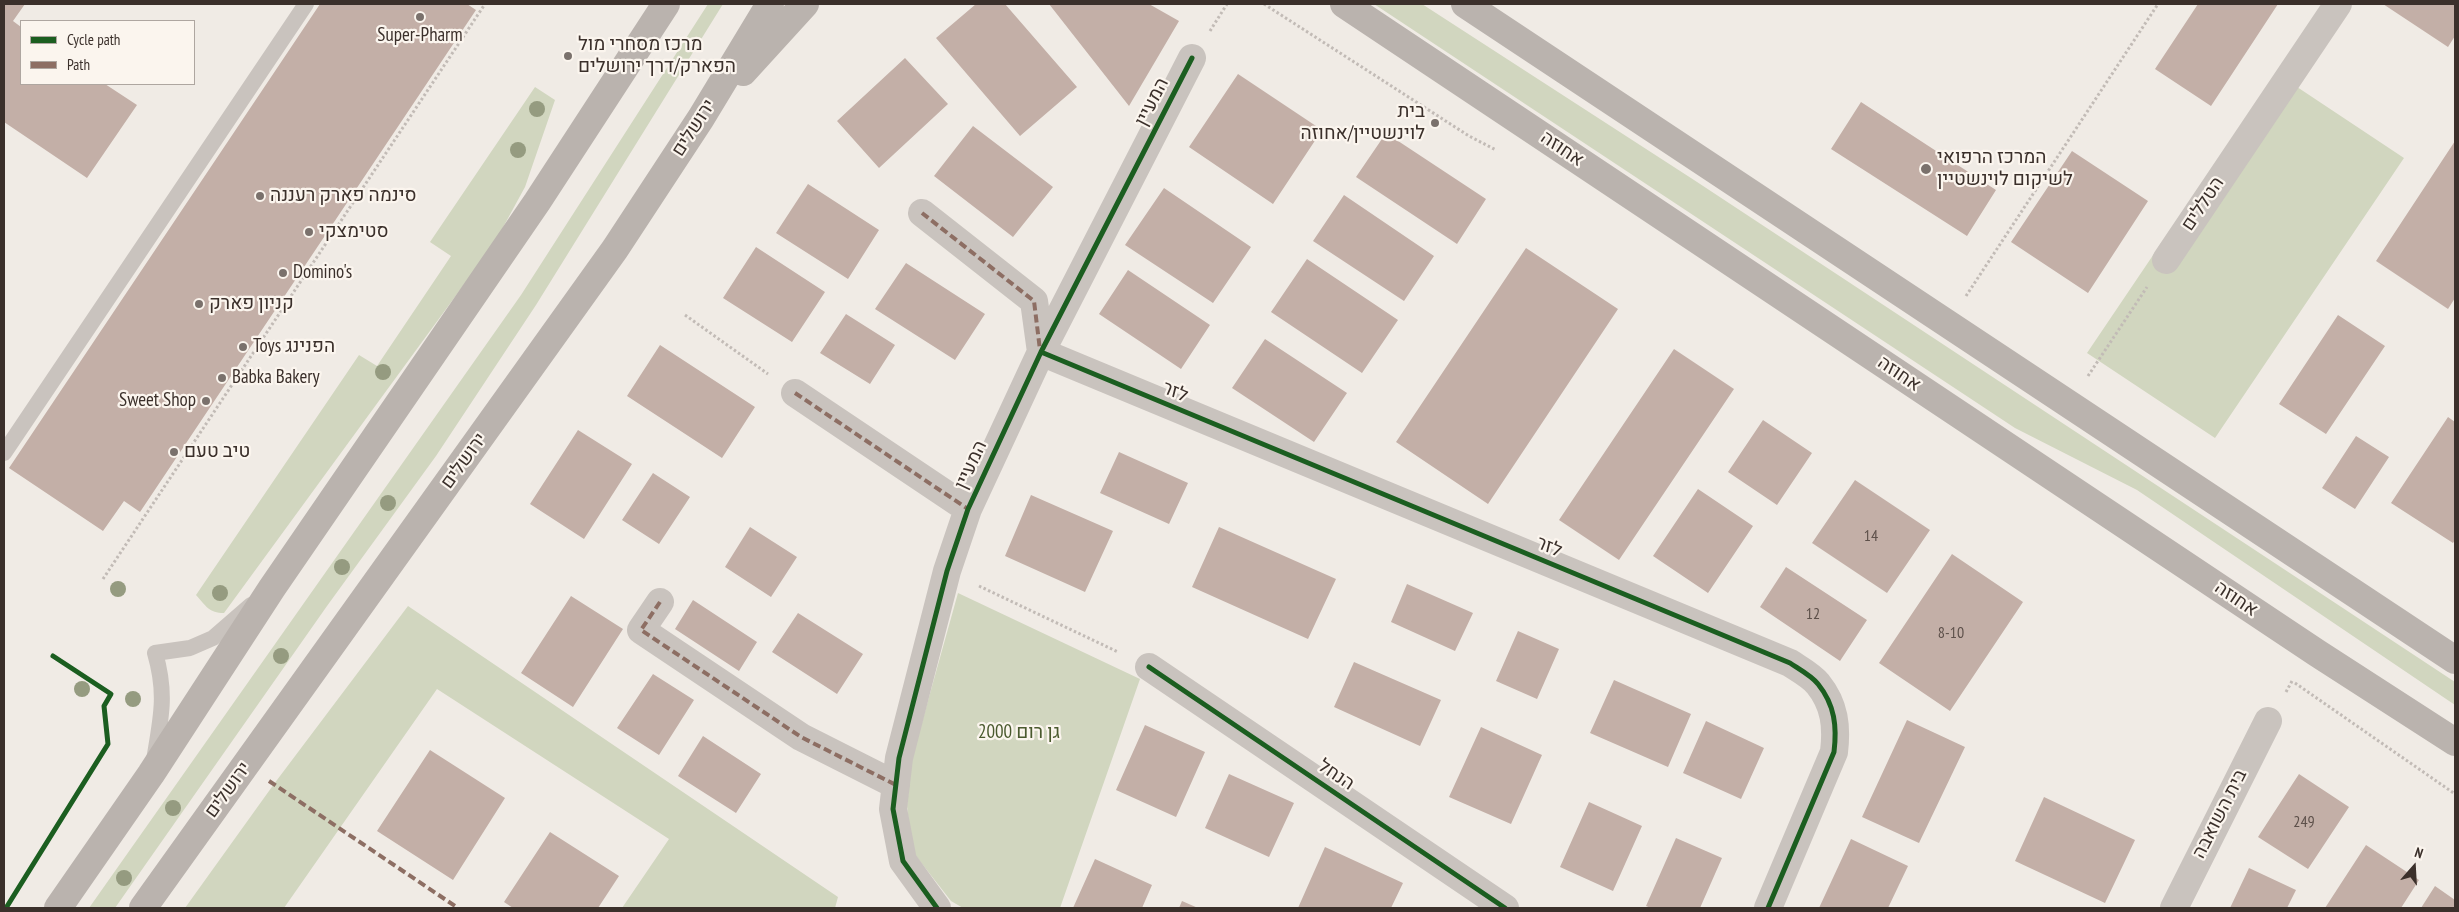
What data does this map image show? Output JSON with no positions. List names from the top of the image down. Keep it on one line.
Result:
{"streets":{"main road":["ירושלים","אחוזה"],"street":["המעיין","הטללים","לזר","הנחל","בית השואבה"]},"crossings":[["המעיין","לזר"]],"parks":["גן רום 2000"],"places":["Super-Pharm","מרכז מסחרי מול הפארק/דרך ירושלים","בית לוינשטיין/אחוזה","המרכז הרפואי לשיקום לוינשטיין","סינמה פארק רעננה","סטימצקי","Domino's","קניון פארק","Toys הפנינג","Babka Bakery","Sweet Shop","טיב טעם"],"house_numbers":["14","12","8-10","249"],"legend":["Cycle path","Path"],"north":"top"}
